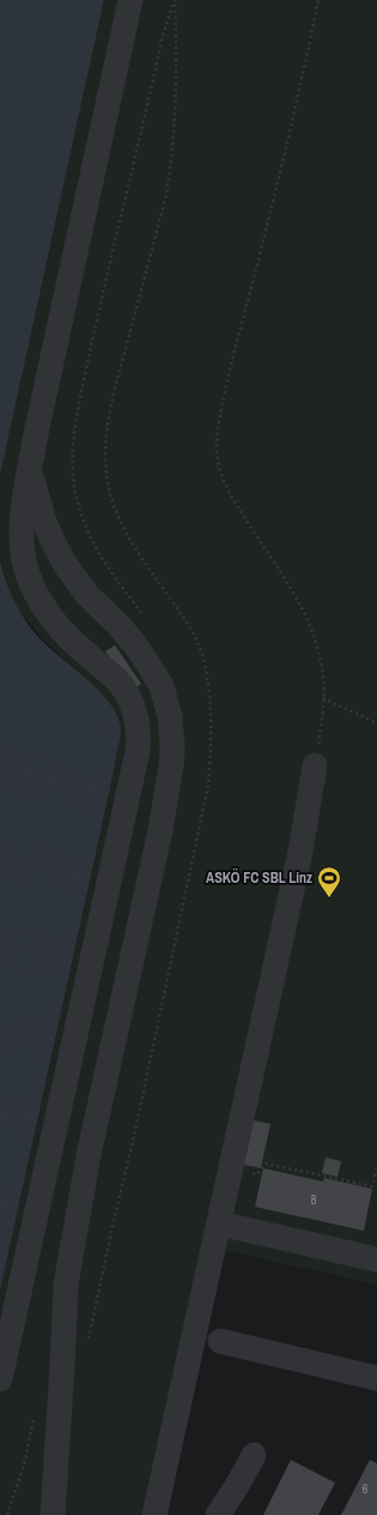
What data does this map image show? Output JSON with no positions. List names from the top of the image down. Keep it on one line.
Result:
{"places":{"sports":["ASKÖ FC SBL Linz"]},"house_numbers":["8","6"]}
